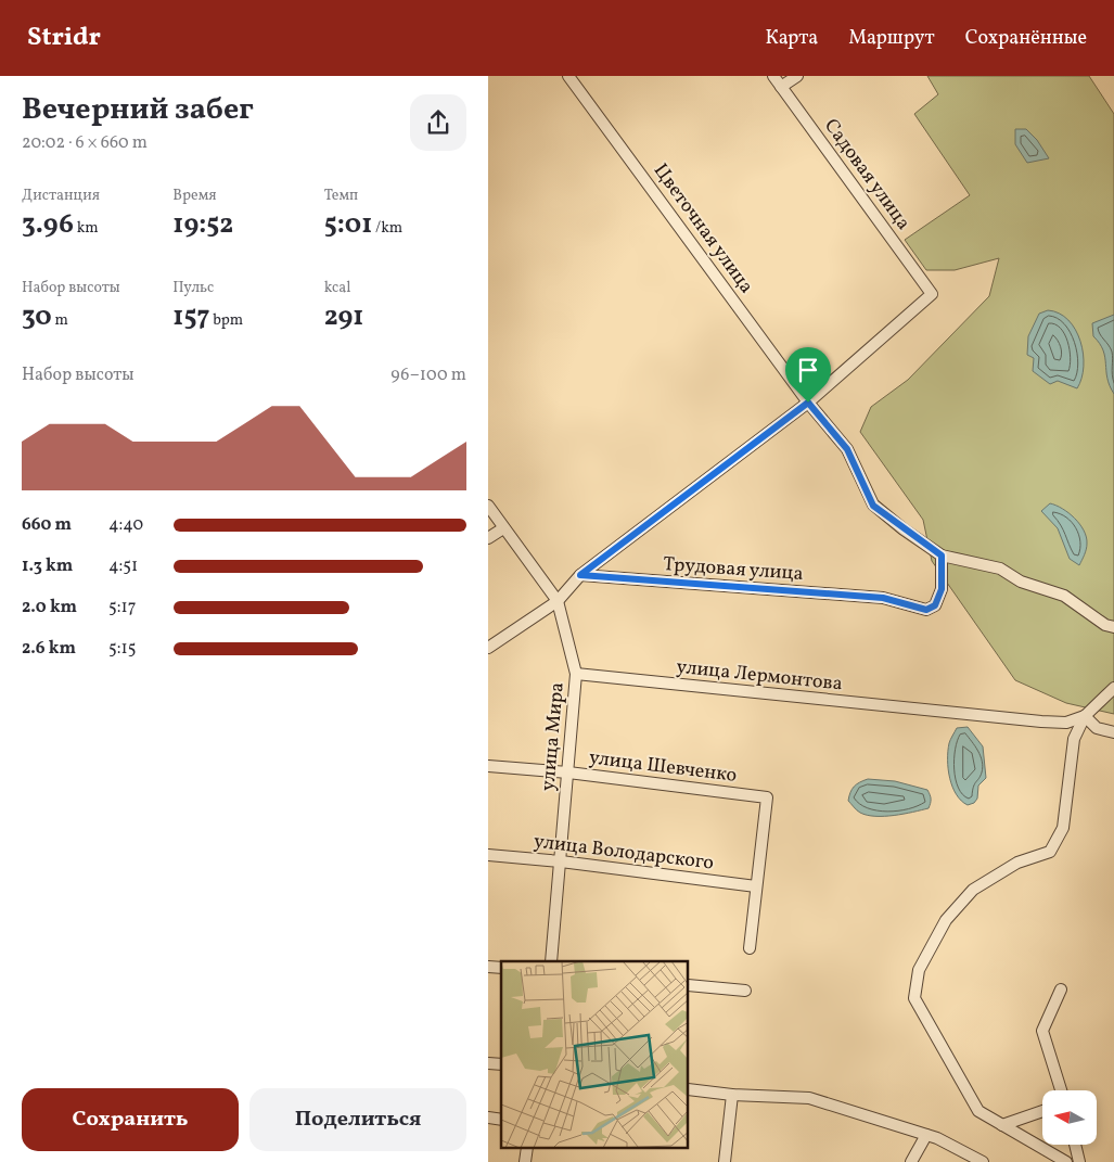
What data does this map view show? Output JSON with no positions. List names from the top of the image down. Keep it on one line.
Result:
{"streets":{"street":["Садовая улица","Цветочная улица","Трудовая улица","улица Лермонтова","улица Мира","улица Шевченко","улица Володарского"]},"crossings":[["Садовая улица","Цветочная улица"],["Цветочная улица","Трудовая улица"],["улица Лермонтова","улица Мира"],["улица Мира","улица Шевченко"],["улица Мира","улица Володарского"],["улица Шевченко","улица Володарского"]],"north":"left","page":{"header":"Stridr","nav":["Карта","Маршрут","Сохранённые"],"heading":["Вечерний забег","20:02 · 6 × 660 m"],"stats":[["Дистанция","3.96 km"],["Время","19:52"],["Темп","5:01 /km"],["Набор высоты","30 m"],["Пульс","157 bpm"],["kcal","291"]],"chart":["Набор высоты","96–100 m"],"list":[{"name":"660 m","note":"4:40"},{"name":"1.3 km","note":"4:51"},{"name":"2.0 km","note":"5:17"},{"name":"2.6 km","note":"5:15"}],"buttons":["Сохранить","Поделиться"]}}
